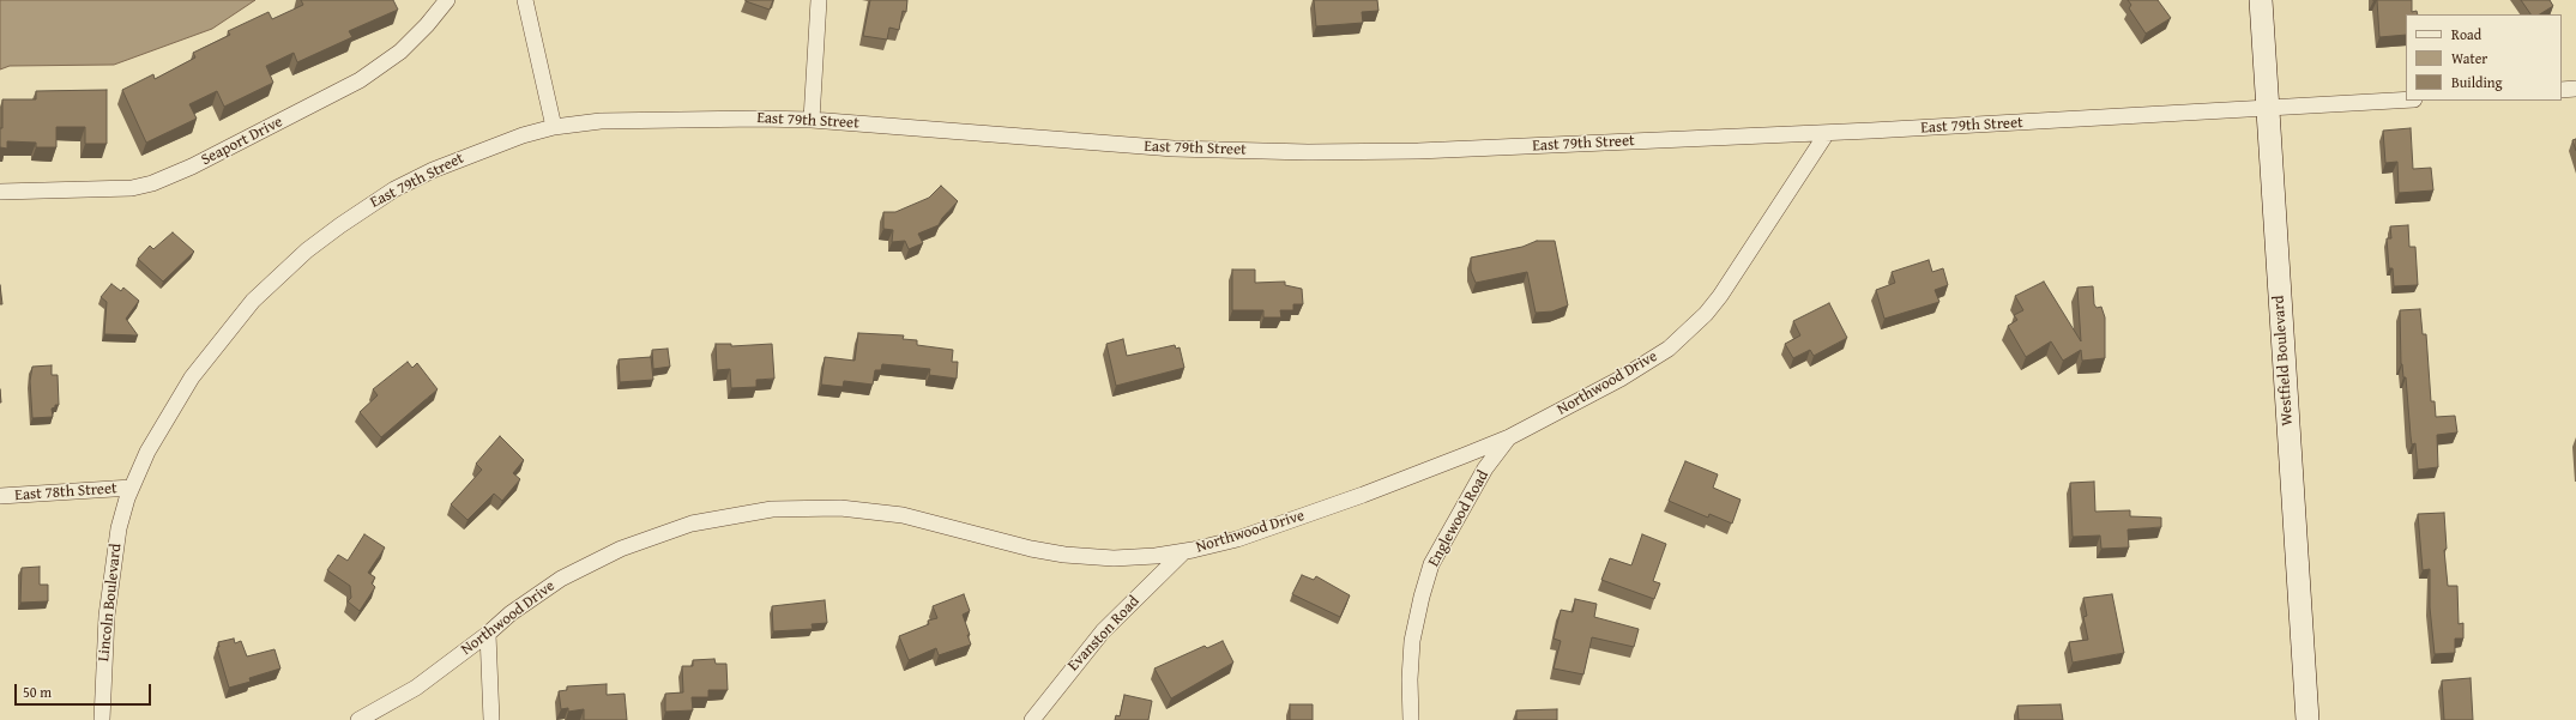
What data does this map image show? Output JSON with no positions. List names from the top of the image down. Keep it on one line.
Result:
{"streets":{"street":["East 79th Street","Seaport Drive","Westfield Boulevard","Northwood Drive","East 78th Street","Englewood Road","Lincoln Boulevard","Evanston Road"]},"crossings":[["East 79th Street","Westfield Boulevard"],["East 79th Street","Northwood Drive"],["East 79th Street","East 78th Street"],["East 79th Street","Lincoln Boulevard"],["Northwood Drive","Englewood Road"],["Northwood Drive","Evanston Road"],["East 78th Street","Lincoln Boulevard"]],"legend":["Road","Water","Building"],"scale_bar":"50 m"}
